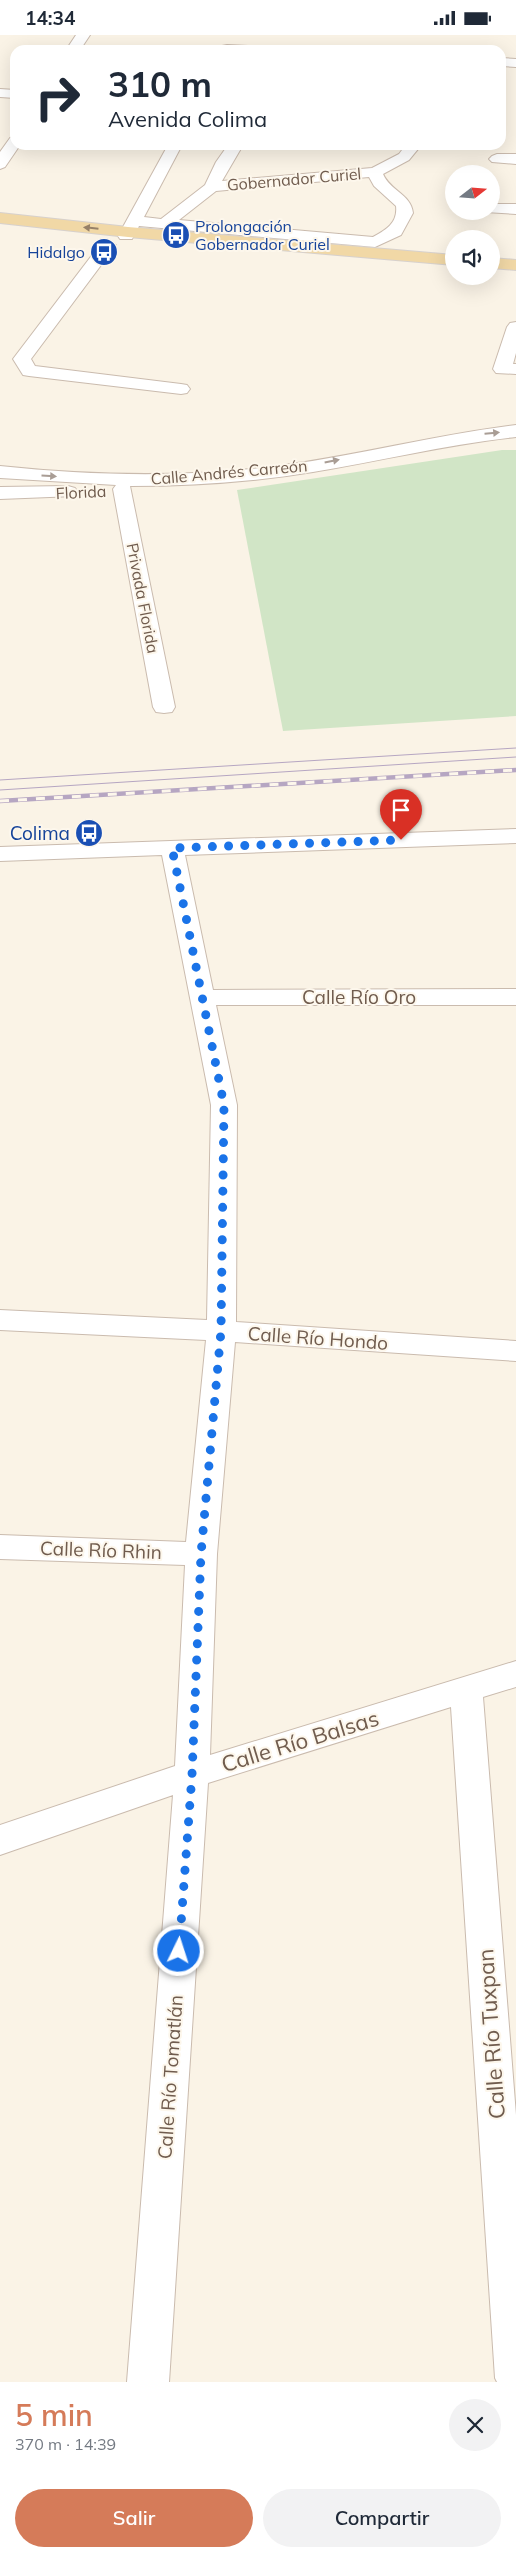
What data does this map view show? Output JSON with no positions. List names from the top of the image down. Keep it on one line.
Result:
{"streets":{"street":["Gobernador Curiel","Calle Andrés Carreón","Florida","Privada Florida","Calle Río Oro","Calle Río Hondo","Calle Río Rhin","Calle Río Balsas","Calle Río Tuxpan","Calle Río Tomatlán"]},"crossings":[["Calle Andrés Carreón","Florida"],["Florida","Privada Florida"],["Calle Río Oro","Calle Río Tomatlán"],["Calle Río Hondo","Calle Río Tomatlán"],["Calle Río Rhin","Calle Río Tomatlán"],["Calle Río Balsas","Calle Río Tuxpan"],["Calle Río Balsas","Calle Río Tomatlán"]],"places":{"bus stop":["Prolongación Gobernador Curiel","Hidalgo","Colima"]},"north":"right","page":{"status":"14:34","turn":["310 m","Avenida Colima"],"heading":["5 min","370 m · 14:39"],"buttons":["Salir","Compartir"]}}
